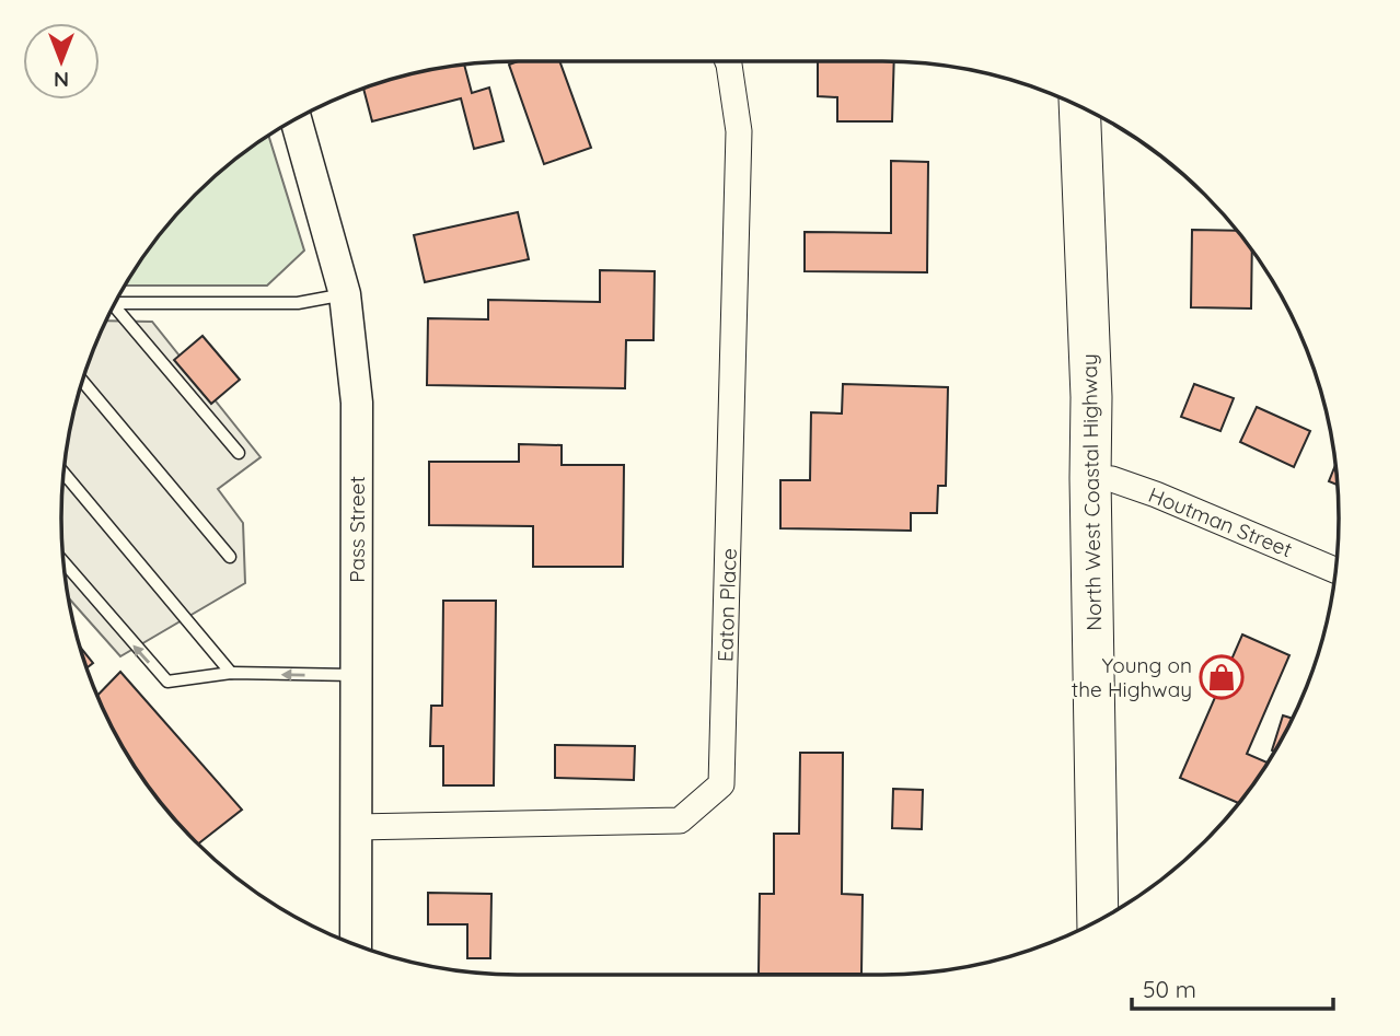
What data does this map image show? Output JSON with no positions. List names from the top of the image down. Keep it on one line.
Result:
{"streets":{"highway":["North West Coastal Highway"],"street":["Houtman Street","Pass Street","Eaton Place"]},"crossings":[["North West Coastal Highway","Houtman Street"],["Pass Street","Eaton Place"]],"places":{"shop":["Young on the Highway"]},"scale_bar":"50 m","north":"bottom"}
